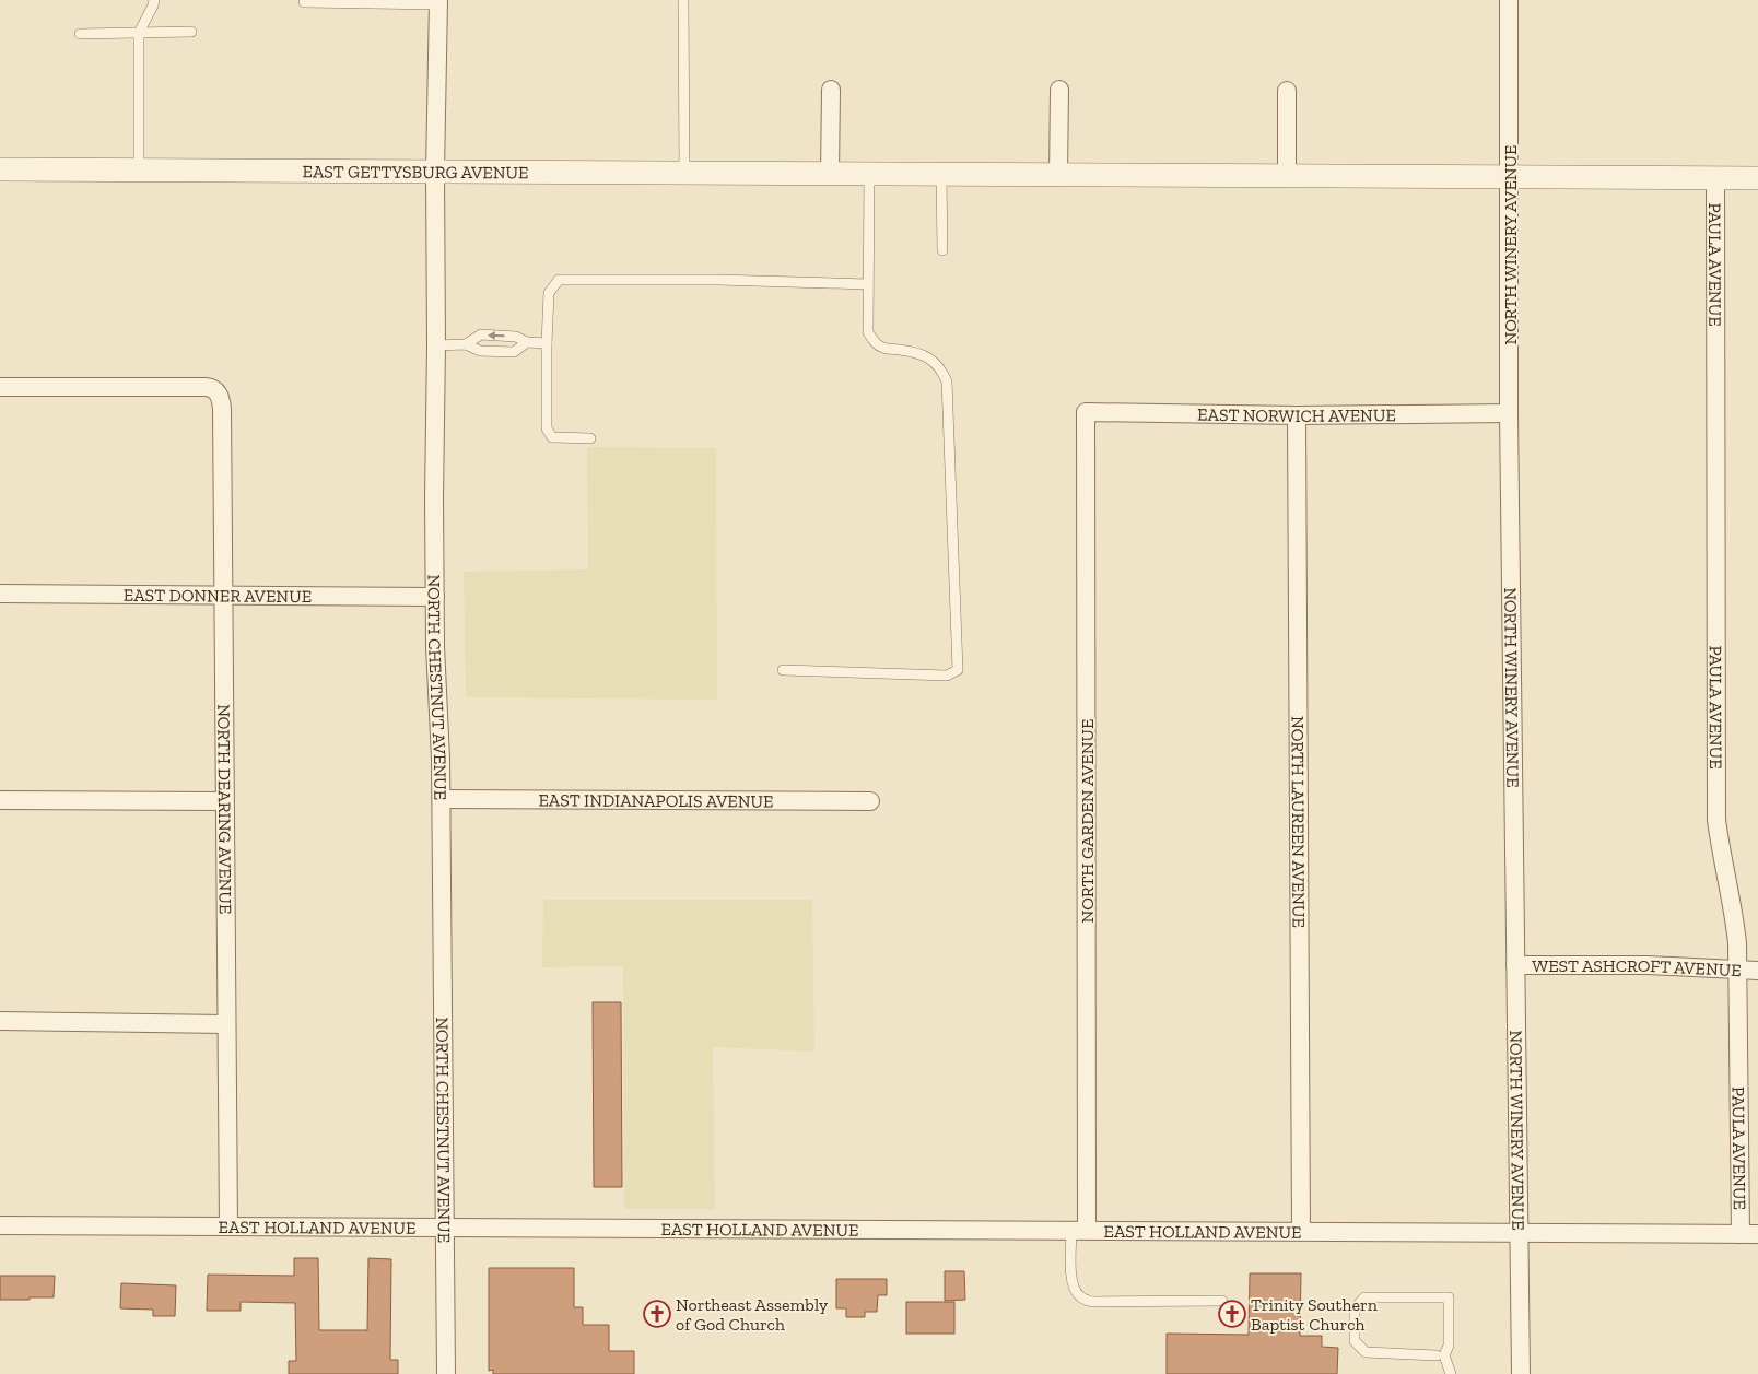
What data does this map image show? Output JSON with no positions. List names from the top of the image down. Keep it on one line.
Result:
{"streets":{"street":["EAST GETTYSBURG AVENUE","NORTH WINERY AVENUE","PAULA AVENUE","EAST NORWICH AVENUE","EAST DONNER AVENUE","NORTH CHESTNUT AVENUE","EAST INDIANAPOLIS AVENUE","NORTH DEARING AVENUE","NORTH GARDEN AVENUE","NORTH LAUREEN AVENUE","WEST ASHCROFT AVENUE","EAST HOLLAND AVENUE"]},"crossings":[["EAST GETTYSBURG AVENUE","NORTH WINERY AVENUE"],["EAST GETTYSBURG AVENUE","PAULA AVENUE"],["EAST GETTYSBURG AVENUE","NORTH CHESTNUT AVENUE"],["NORTH WINERY AVENUE","EAST NORWICH AVENUE"],["NORTH WINERY AVENUE","WEST ASHCROFT AVENUE"],["NORTH WINERY AVENUE","EAST HOLLAND AVENUE"],["PAULA AVENUE","WEST ASHCROFT AVENUE"],["PAULA AVENUE","EAST HOLLAND AVENUE"],["EAST NORWICH AVENUE","NORTH GARDEN AVENUE"],["EAST NORWICH AVENUE","NORTH LAUREEN AVENUE"],["EAST DONNER AVENUE","NORTH CHESTNUT AVENUE"],["EAST DONNER AVENUE","NORTH DEARING AVENUE"],["NORTH CHESTNUT AVENUE","EAST INDIANAPOLIS AVENUE"],["NORTH CHESTNUT AVENUE","EAST HOLLAND AVENUE"],["NORTH DEARING AVENUE","EAST HOLLAND AVENUE"],["NORTH GARDEN AVENUE","EAST HOLLAND AVENUE"],["NORTH LAUREEN AVENUE","EAST HOLLAND AVENUE"]],"places":{"church":["Northeast Assembly of God Church","Trinity Southern Baptist Church"]}}
